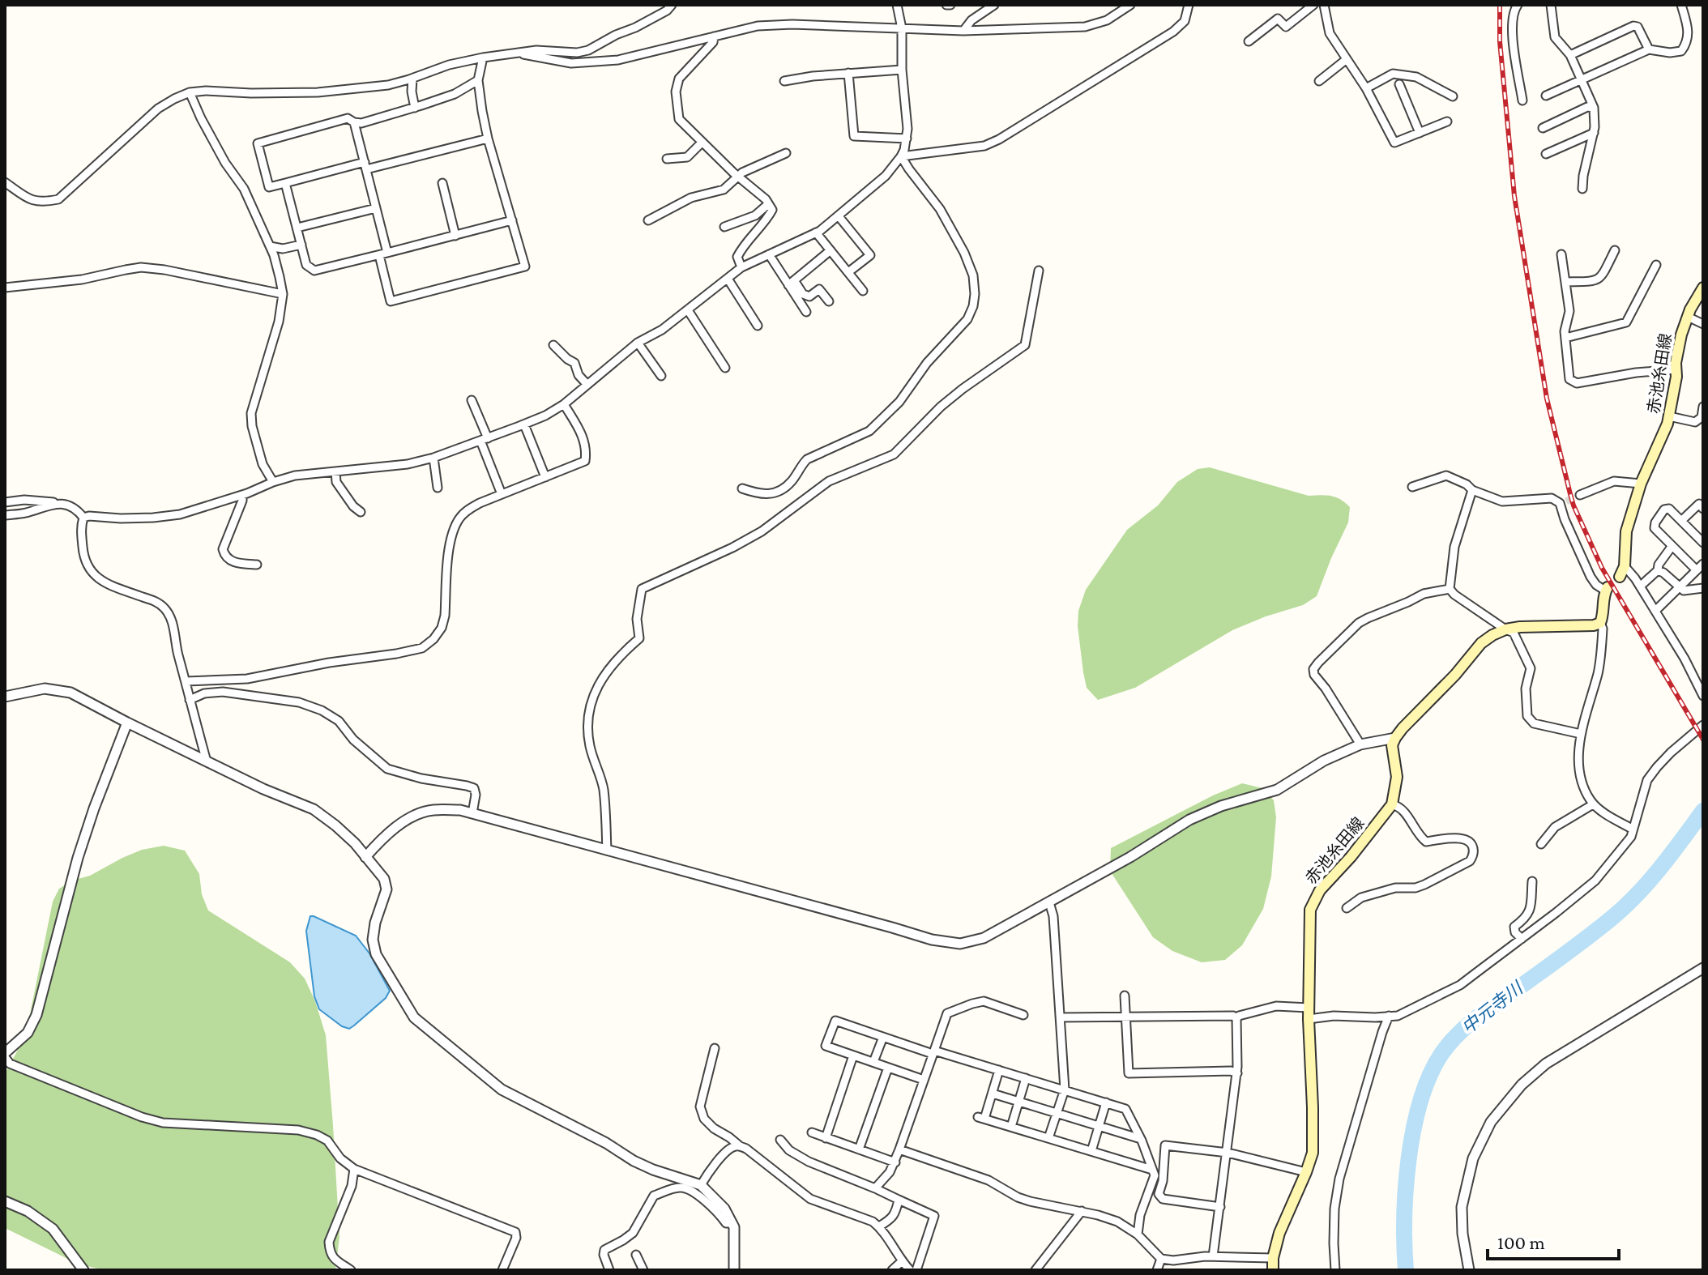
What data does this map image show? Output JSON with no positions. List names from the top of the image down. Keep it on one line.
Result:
{"streets":{"main road":["赤池糸田線"]},"water":["中元寺川"],"scale_bar":"100 m"}
